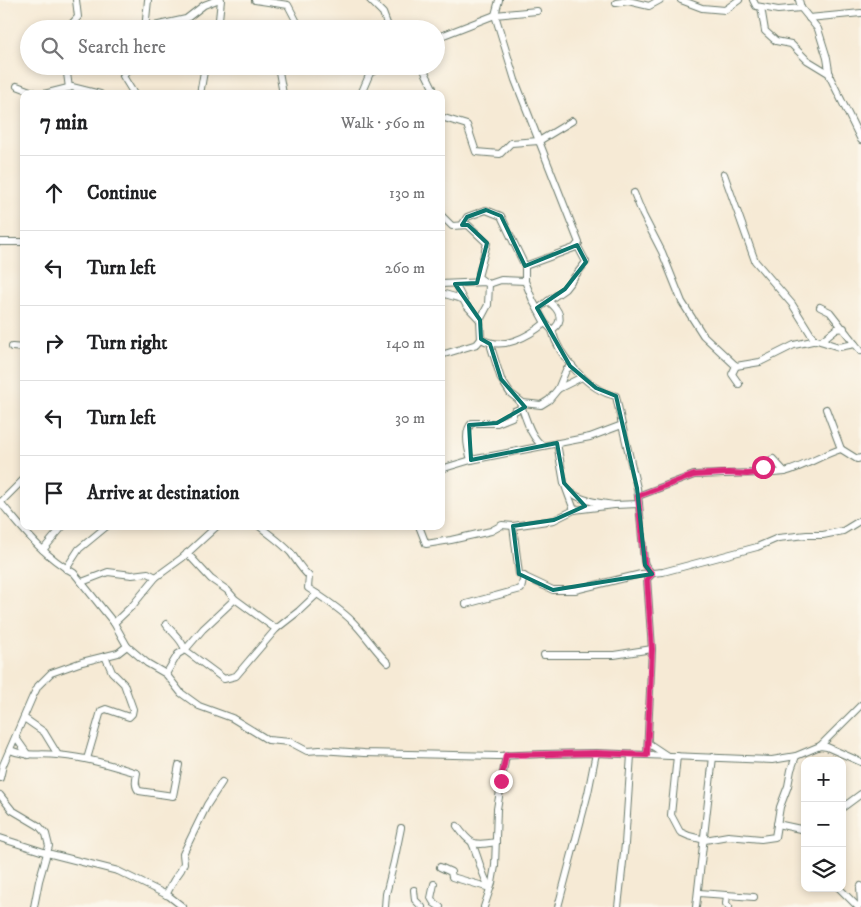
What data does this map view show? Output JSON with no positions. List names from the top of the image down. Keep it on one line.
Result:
{"page":{"search":"Search here","heading":["7 min","Walk · 560 m"],"list":[["Continue","130 m"],["Turn left","260 m"],["Turn right","140 m"],["Turn left","30 m"],"Arrive at destination"],"map_buttons":["+","−"]}}
